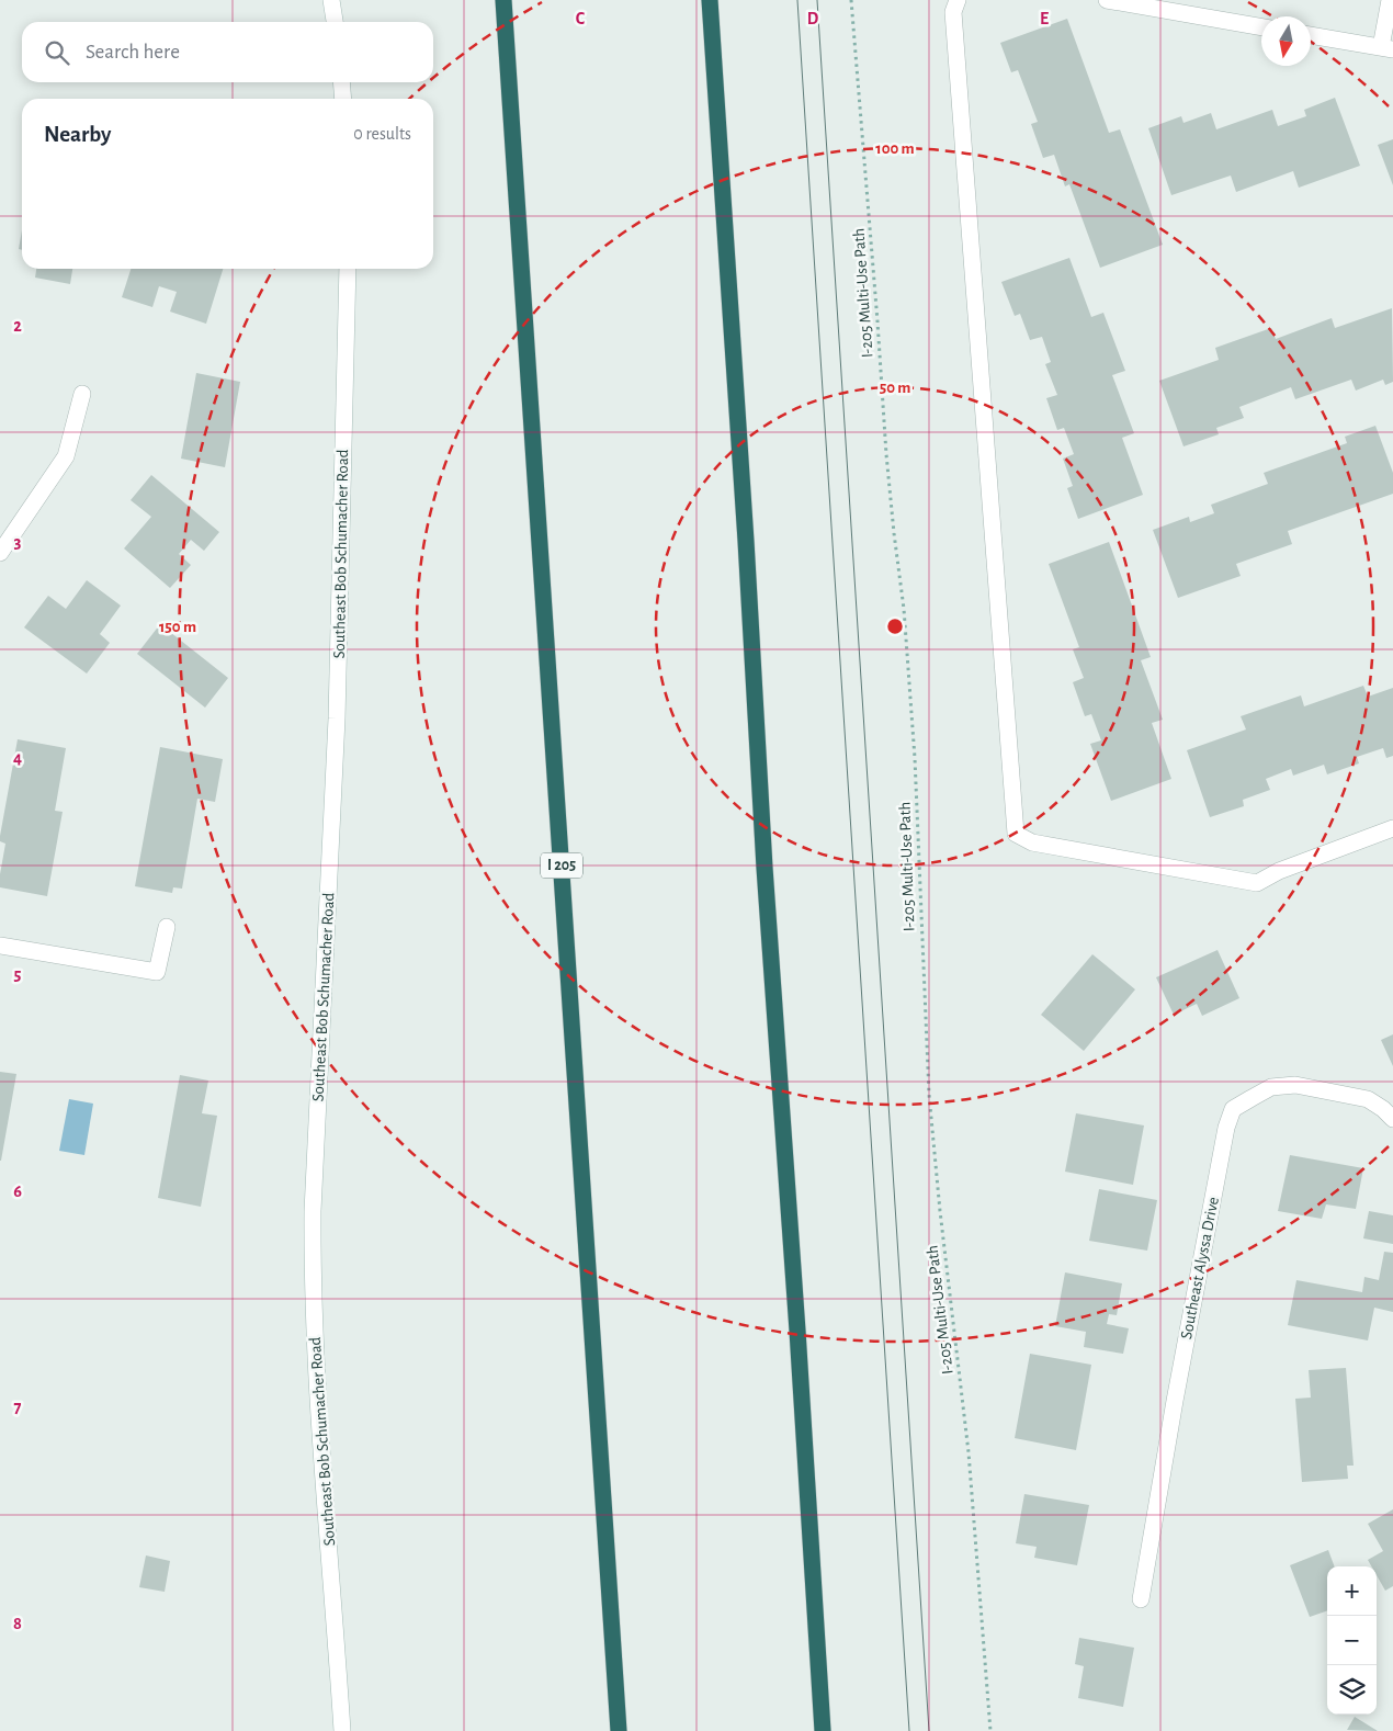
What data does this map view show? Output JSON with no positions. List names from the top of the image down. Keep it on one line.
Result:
{"streets":{"highway":["I 205"],"main road":["Southeast Bob Schumacher Road","Southeast Alyssa Drive"],"path":["I-205 Multi-Use Path"]},"north":"bottom","page":{"search":"Search here","heading":["Nearby","0 results"],"map_buttons":["+","−"]},"grid":{"columns":["C","D","E"],"rows":["2","3","4","5","6","7","8"]},"rings":["100 m","50 m","150 m"]}
